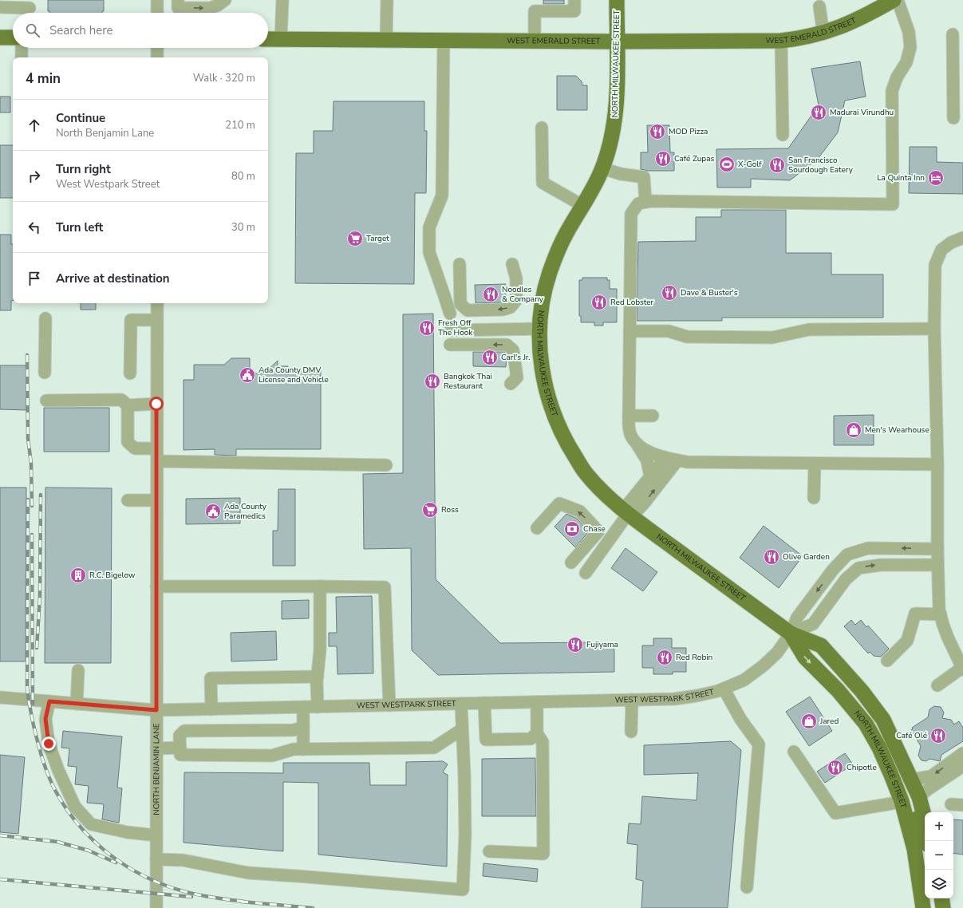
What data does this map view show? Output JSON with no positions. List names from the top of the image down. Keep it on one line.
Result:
{"streets":{"main road":["WEST EMERALD STREET","NORTH MILWAUKEE STREET"],"street":["WEST WESTPARK STREET","NORTH BENJAMIN LANE"]},"crossings":[["WEST EMERALD STREET","NORTH MILWAUKEE STREET"],["NORTH MILWAUKEE STREET","WEST WESTPARK STREET"],["WEST WESTPARK STREET","NORTH BENJAMIN LANE"]],"places":{"restaurant":["Madurai Virundhu","MOD Pizza","Café Zupas","San Francisco Sourdough Eatery","Dave & Buster's","Noodles & Company","Red Lobster","Fresh Off The Hook","Carl's Jr.","Bangkok Thai Restaurant","Olive Garden","Fujiyama","Red Robin","Café Olé","Chipotle"],"sports":["X-Golf"],"hotel":["La Quinta Inn"],"supermarket":["Target","Ross"],"public building":["Ada County DMV License and Vehicle","Ada County Paramedics"],"shop":["Men's Wearhouse","Jared"],"bank":["Chase"],"building":["R.C. Bigelow"]},"page":{"search":"Search here","heading":["4 min","Walk · 320 m"],"list":[["Continue","North Benjamin Lane","210 m"],["Turn right","West Westpark Street","80 m"],["Turn left","30 m"],"Arrive at destination"],"map_buttons":["+","−"]}}
